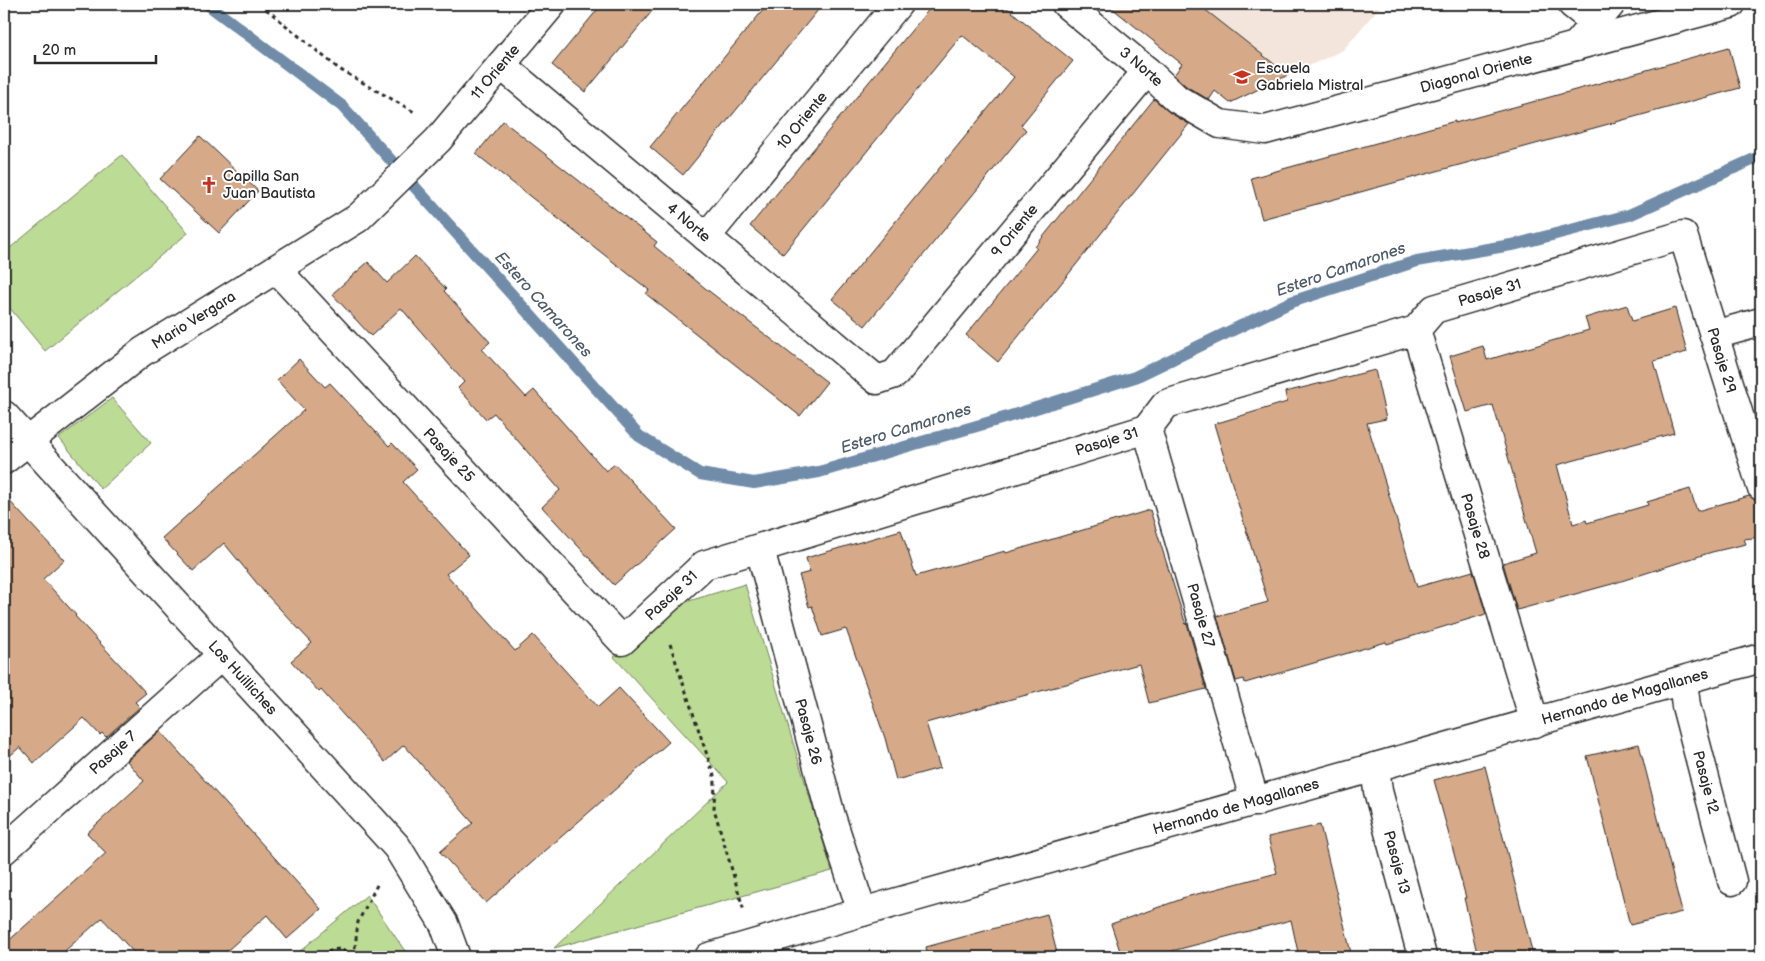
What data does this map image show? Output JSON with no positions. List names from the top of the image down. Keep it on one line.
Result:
{"streets":{"street":["3 Norte","11 Oriente","Diagonal Oriente","10 Oriente","4 Norte","9 Oriente","Pasaje 31","Mario Vergara","Pasaje 29","Pasaje 25","Pasaje 28","Pasaje 27","Los Huilliches","Hernando de Magallanes","Pasaje 26","Pasaje 7","Pasaje 12","Pasaje 13"]},"crossings":[["3 Norte","Diagonal Oriente"],["3 Norte","9 Oriente"],["11 Oriente","4 Norte"],["11 Oriente","Mario Vergara"],["10 Oriente","4 Norte"],["4 Norte","9 Oriente"],["Pasaje 31","Pasaje 29"],["Pasaje 31","Pasaje 25"],["Pasaje 31","Pasaje 28"],["Pasaje 31","Pasaje 27"],["Pasaje 31","Pasaje 26"],["Mario Vergara","Pasaje 25"],["Mario Vergara","Los Huilliches"],["Pasaje 28","Hernando de Magallanes"],["Pasaje 27","Hernando de Magallanes"],["Los Huilliches","Pasaje 7"],["Hernando de Magallanes","Pasaje 26"],["Hernando de Magallanes","Pasaje 12"],["Hernando de Magallanes","Pasaje 13"]],"water":["Estero Camarones"],"places":{"school or university":["Escuela Gabriela Mistral"],"church":["Capilla San Juan Bautista"]},"scale_bar":"20 m"}
